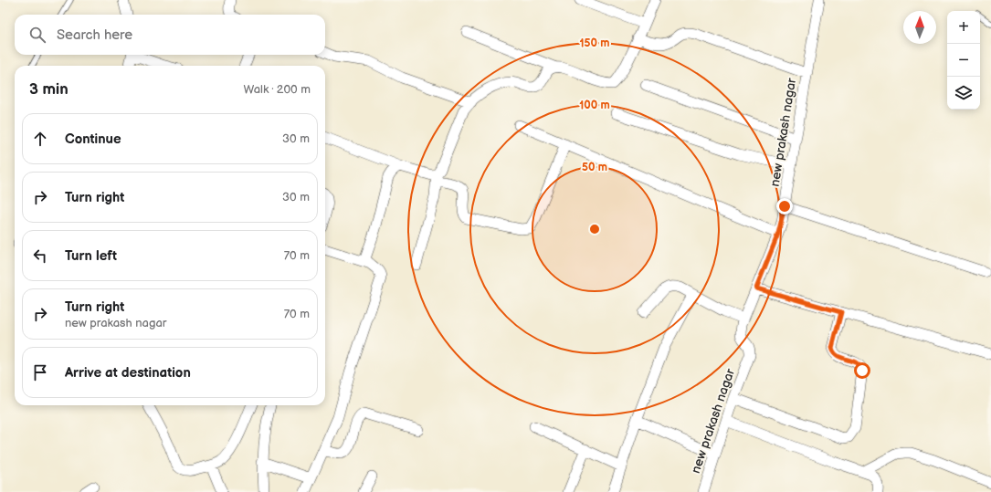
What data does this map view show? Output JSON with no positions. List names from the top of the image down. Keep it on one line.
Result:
{"streets":{"street":["new prakash nagar"]},"north":"top","page":{"map_buttons":["+","−"],"search":"Search here","heading":["3 min","Walk · 200 m"],"list":[["Continue","30 m"],["Turn right","30 m"],["Turn left","70 m"],["Turn right","new prakash nagar","70 m"],"Arrive at destination"]},"rings":["150 m","100 m","50 m"]}
